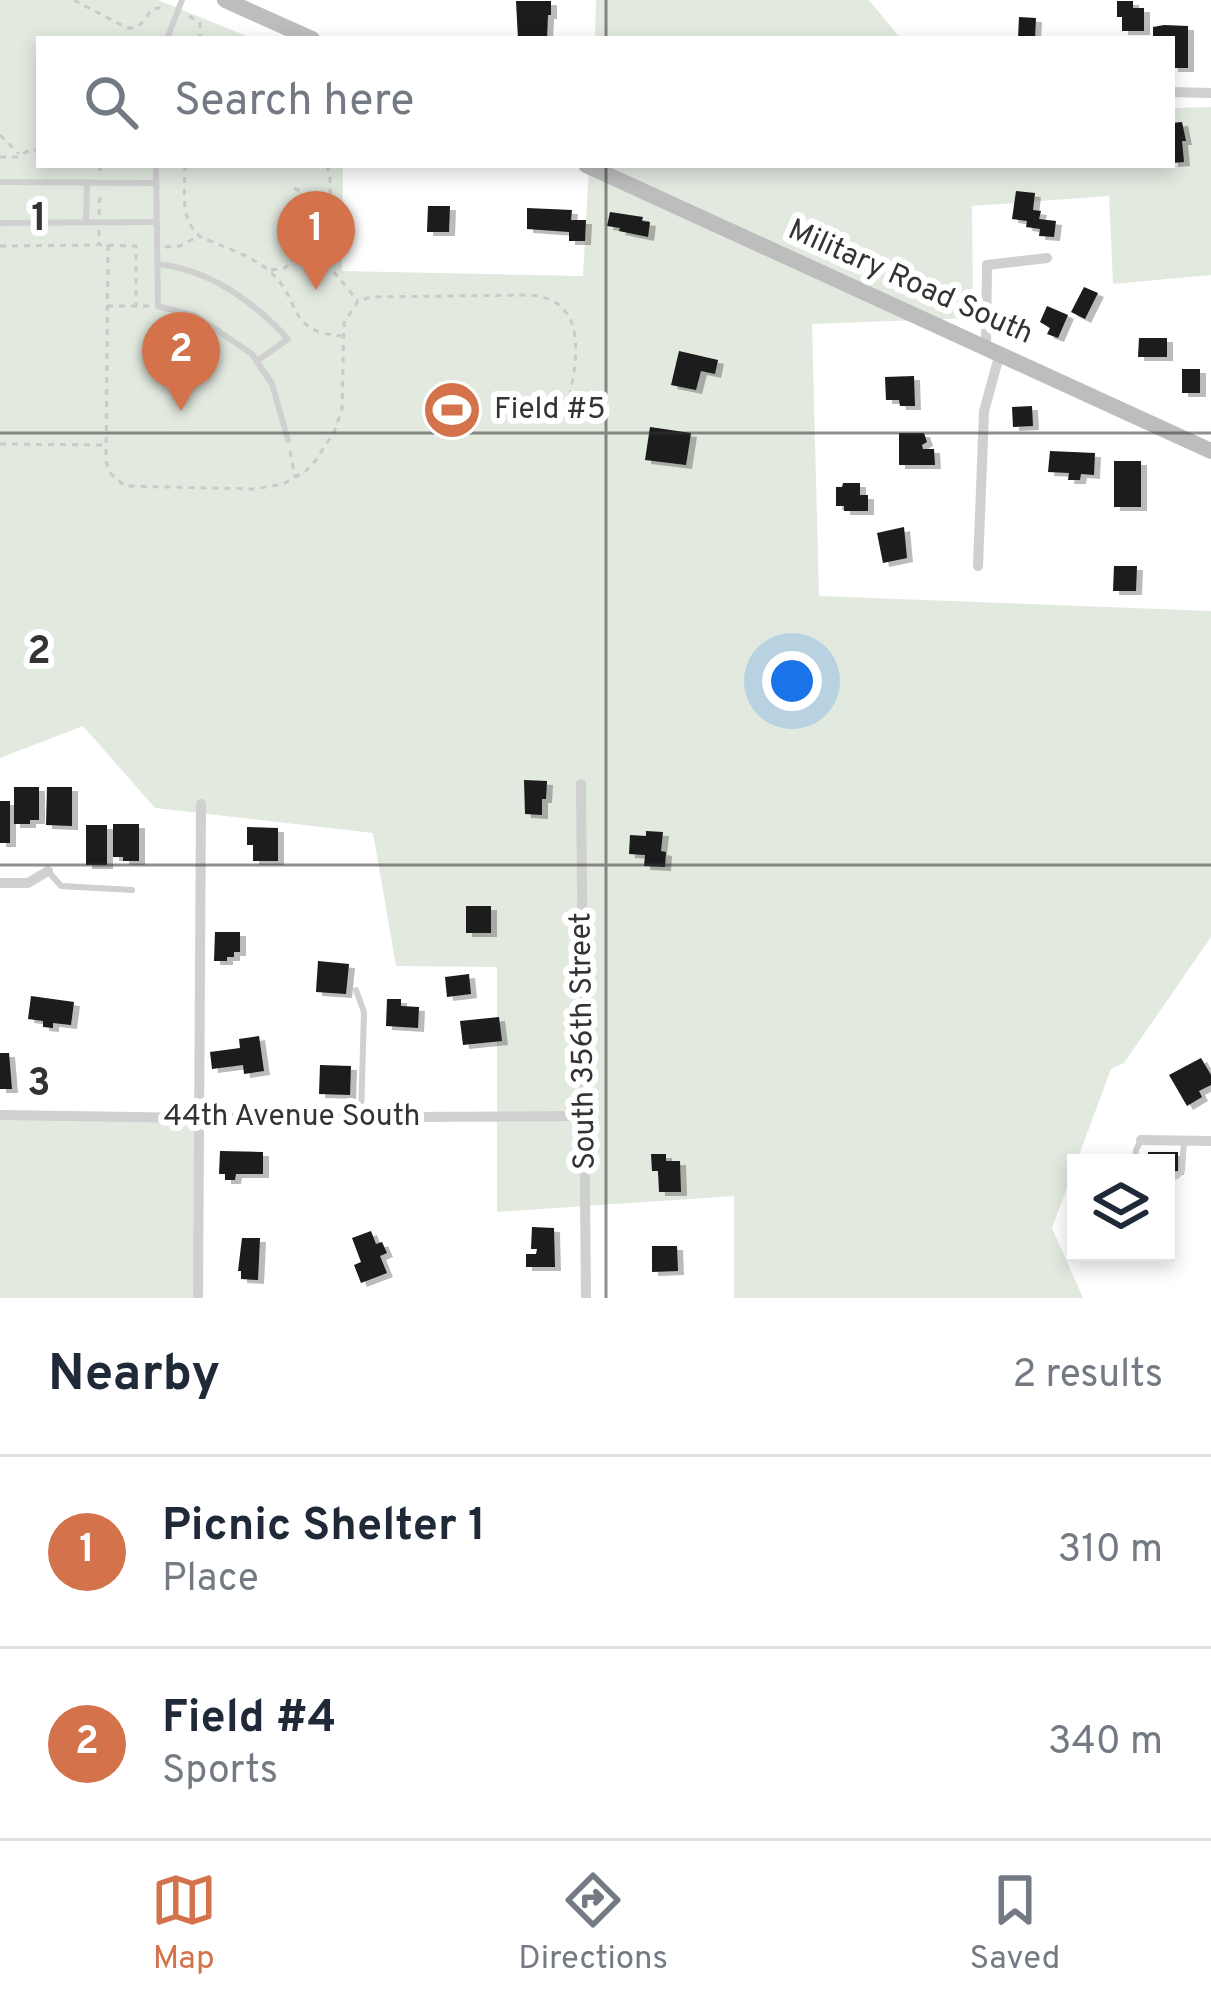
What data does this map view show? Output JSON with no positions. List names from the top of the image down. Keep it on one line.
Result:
{"streets":{"main road":["Military Road South"],"street":["South 356th Street","44th Avenue South"]},"crossings":[["South 356th Street","44th Avenue South"]],"places":{"sports":["Field #5"]},"page":{"search":"Search here","pins":["1","2"],"heading":["Nearby","2 results"],"list":[{"mark":"1","name":"Picnic Shelter 1","note":"Place","value":"310 m"},{"mark":"2","name":"Field #4","note":"Sports","value":"340 m"}],"nav":["Map","Directions","Saved"]},"grid":{"rows":["1","2","3"]}}
